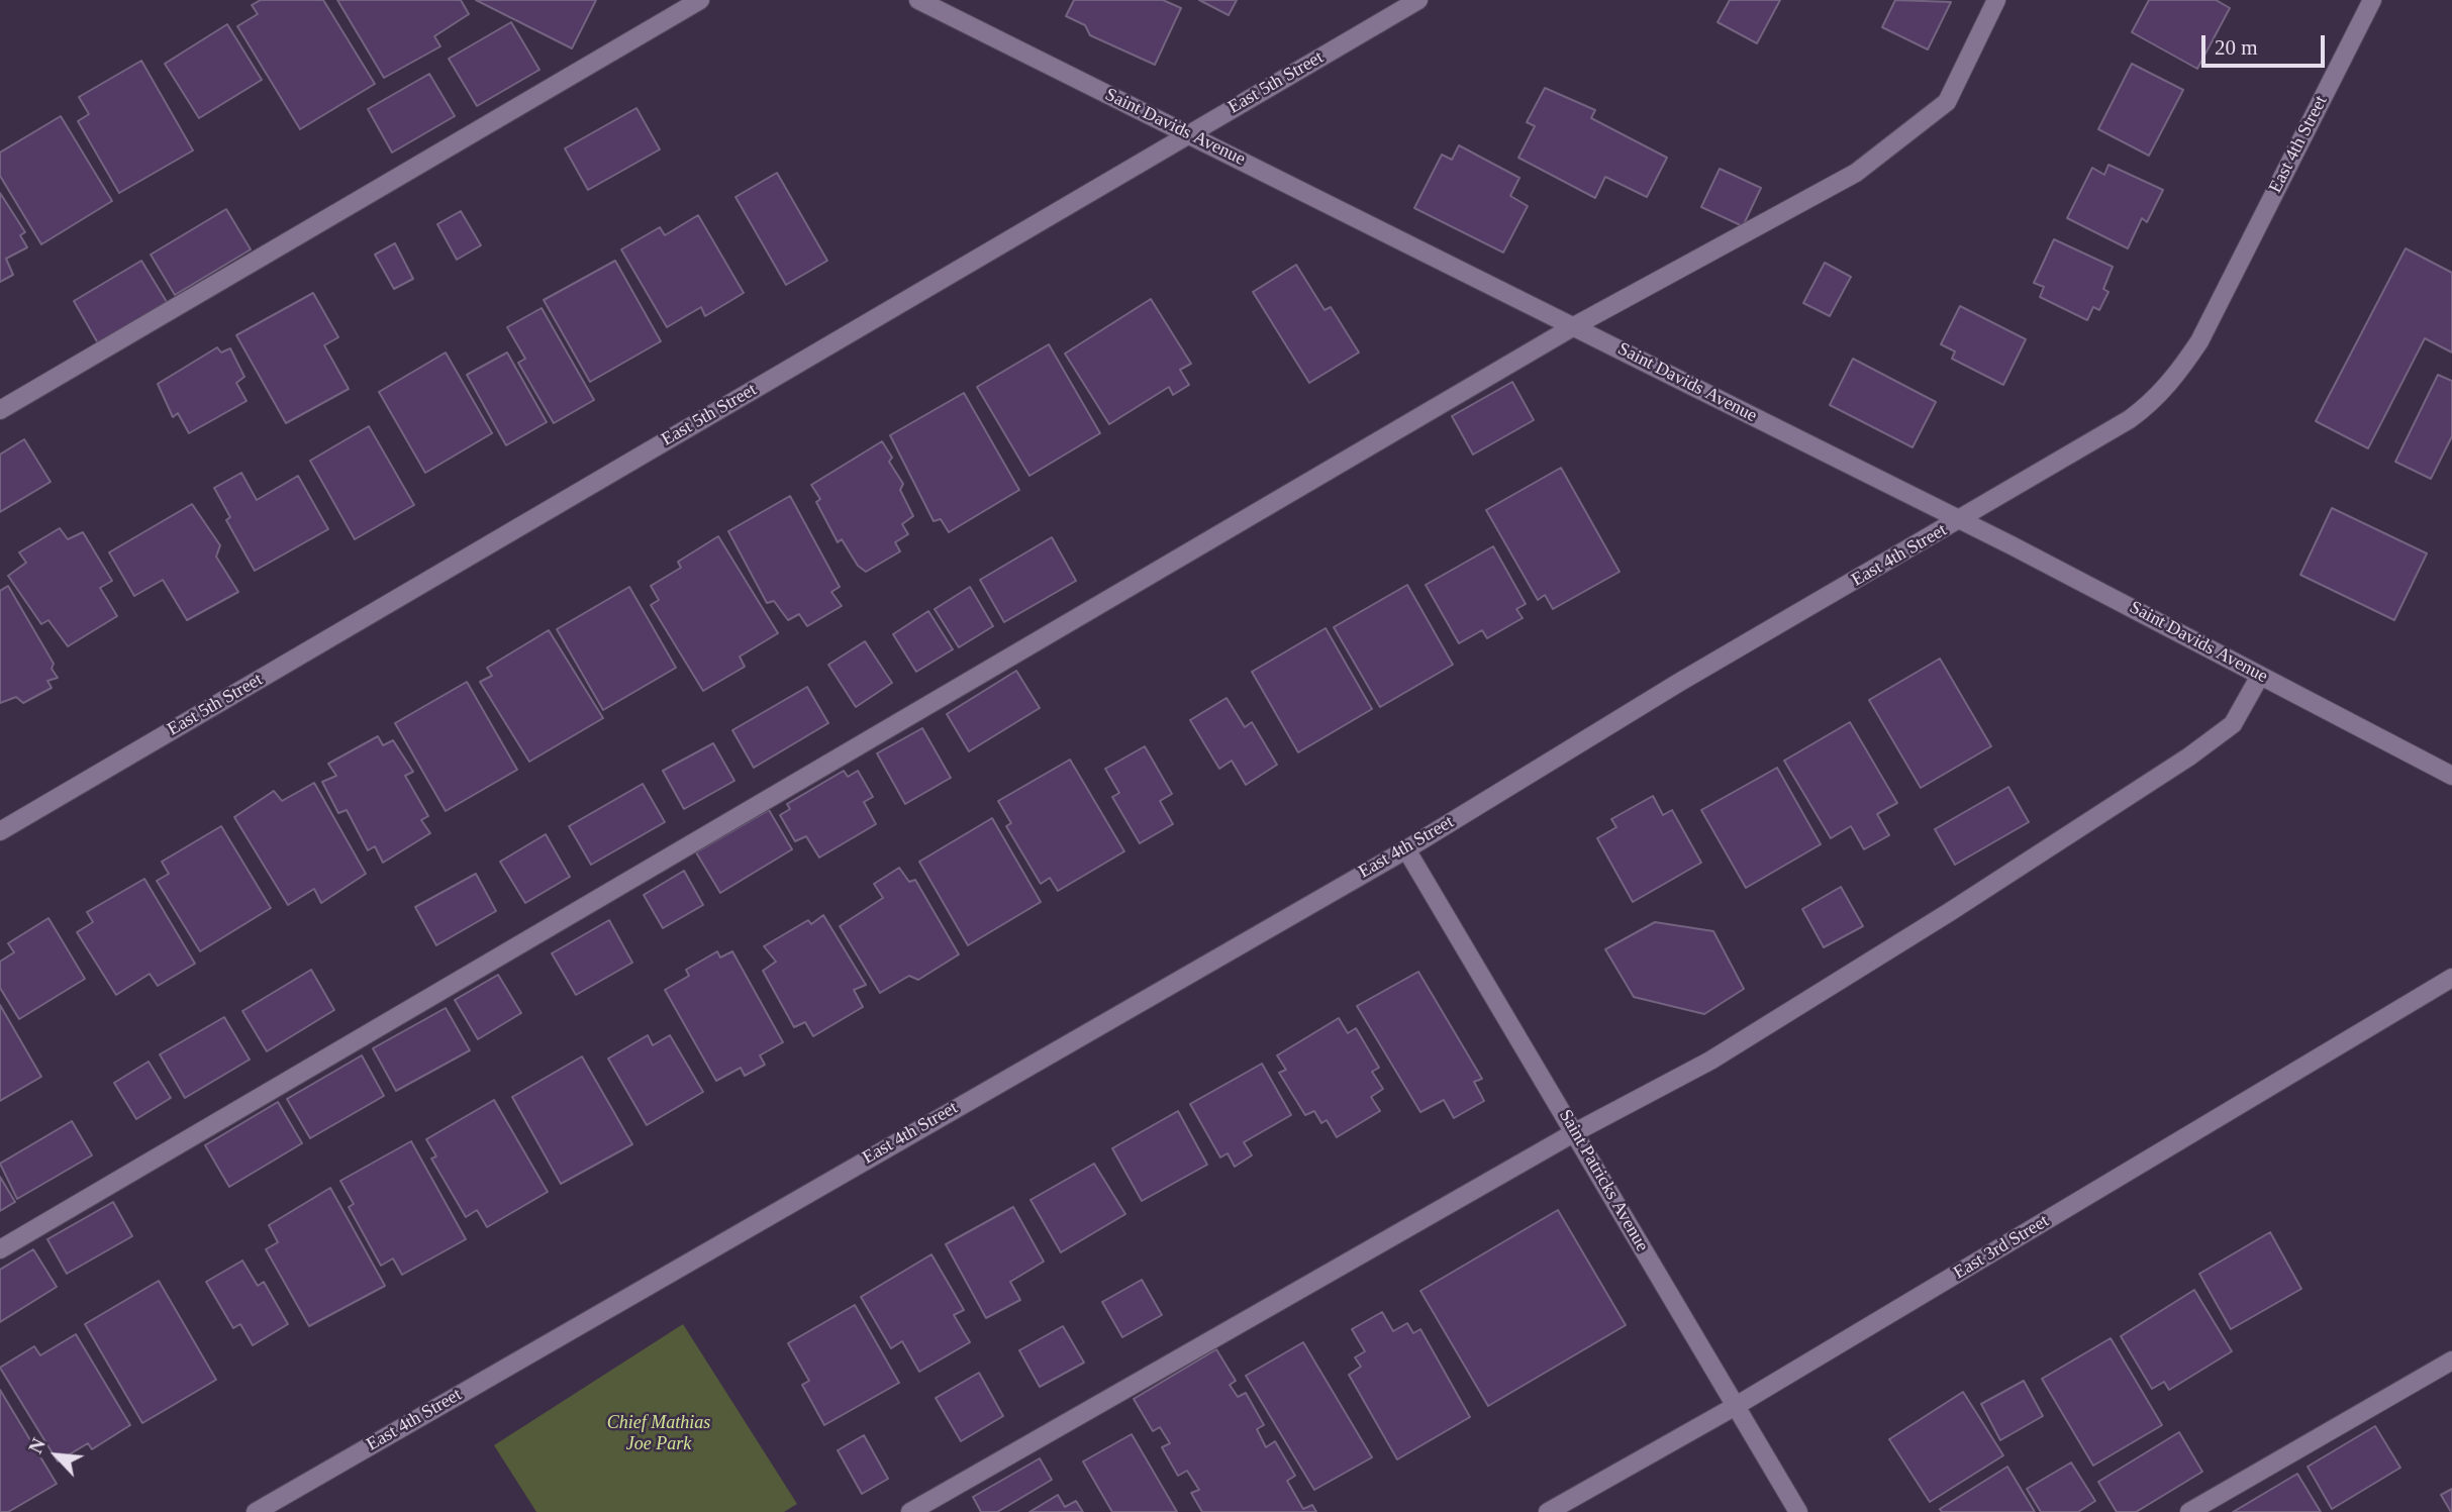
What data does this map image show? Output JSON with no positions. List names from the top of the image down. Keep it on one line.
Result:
{"streets":{"street":["East 5th Street","Saint Davids Avenue","East 4th Street","Saint Patricks Avenue","East 3rd Street"]},"crossings":[["East 5th Street","Saint Davids Avenue"],["Saint Davids Avenue","East 4th Street"],["East 4th Street","Saint Patricks Avenue"],["Saint Patricks Avenue","East 3rd Street"]],"parks":["Chief Mathias Joe Park"],"scale_bar":"20 m","north":"top left"}
